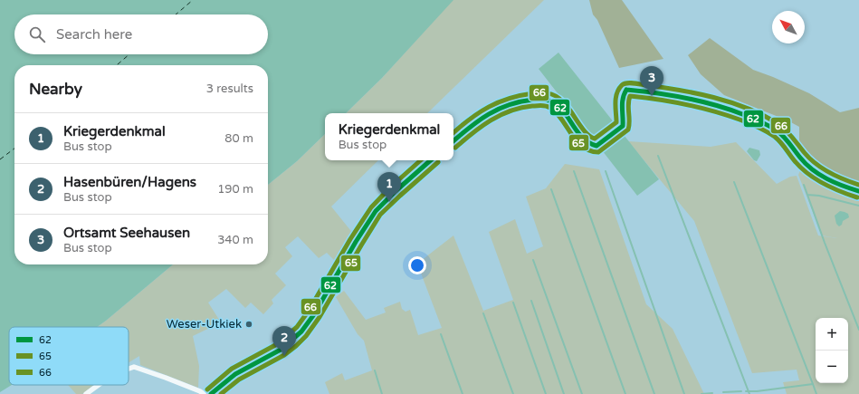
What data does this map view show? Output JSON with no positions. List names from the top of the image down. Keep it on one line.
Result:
{"places":["Weser-Utkiek"],"lines":["transit line 66","transit line 62","transit line 65"],"legend":["62","65","66"],"north":"top left","page":{"search":"Search here","heading":["Nearby","3 results"],"pins":["3","1","2"],"list":[{"mark":"1","name":"Kriegerdenkmal","note":"Bus stop","value":"80 m"},{"mark":"2","name":"Hasenbüren/Hagens","note":"Bus stop","value":"190 m"},{"mark":"3","name":"Ortsamt Seehausen","note":"Bus stop","value":"340 m"}],"popup":["Kriegerdenkmal","Bus stop"],"map_buttons":["+","−"]}}
